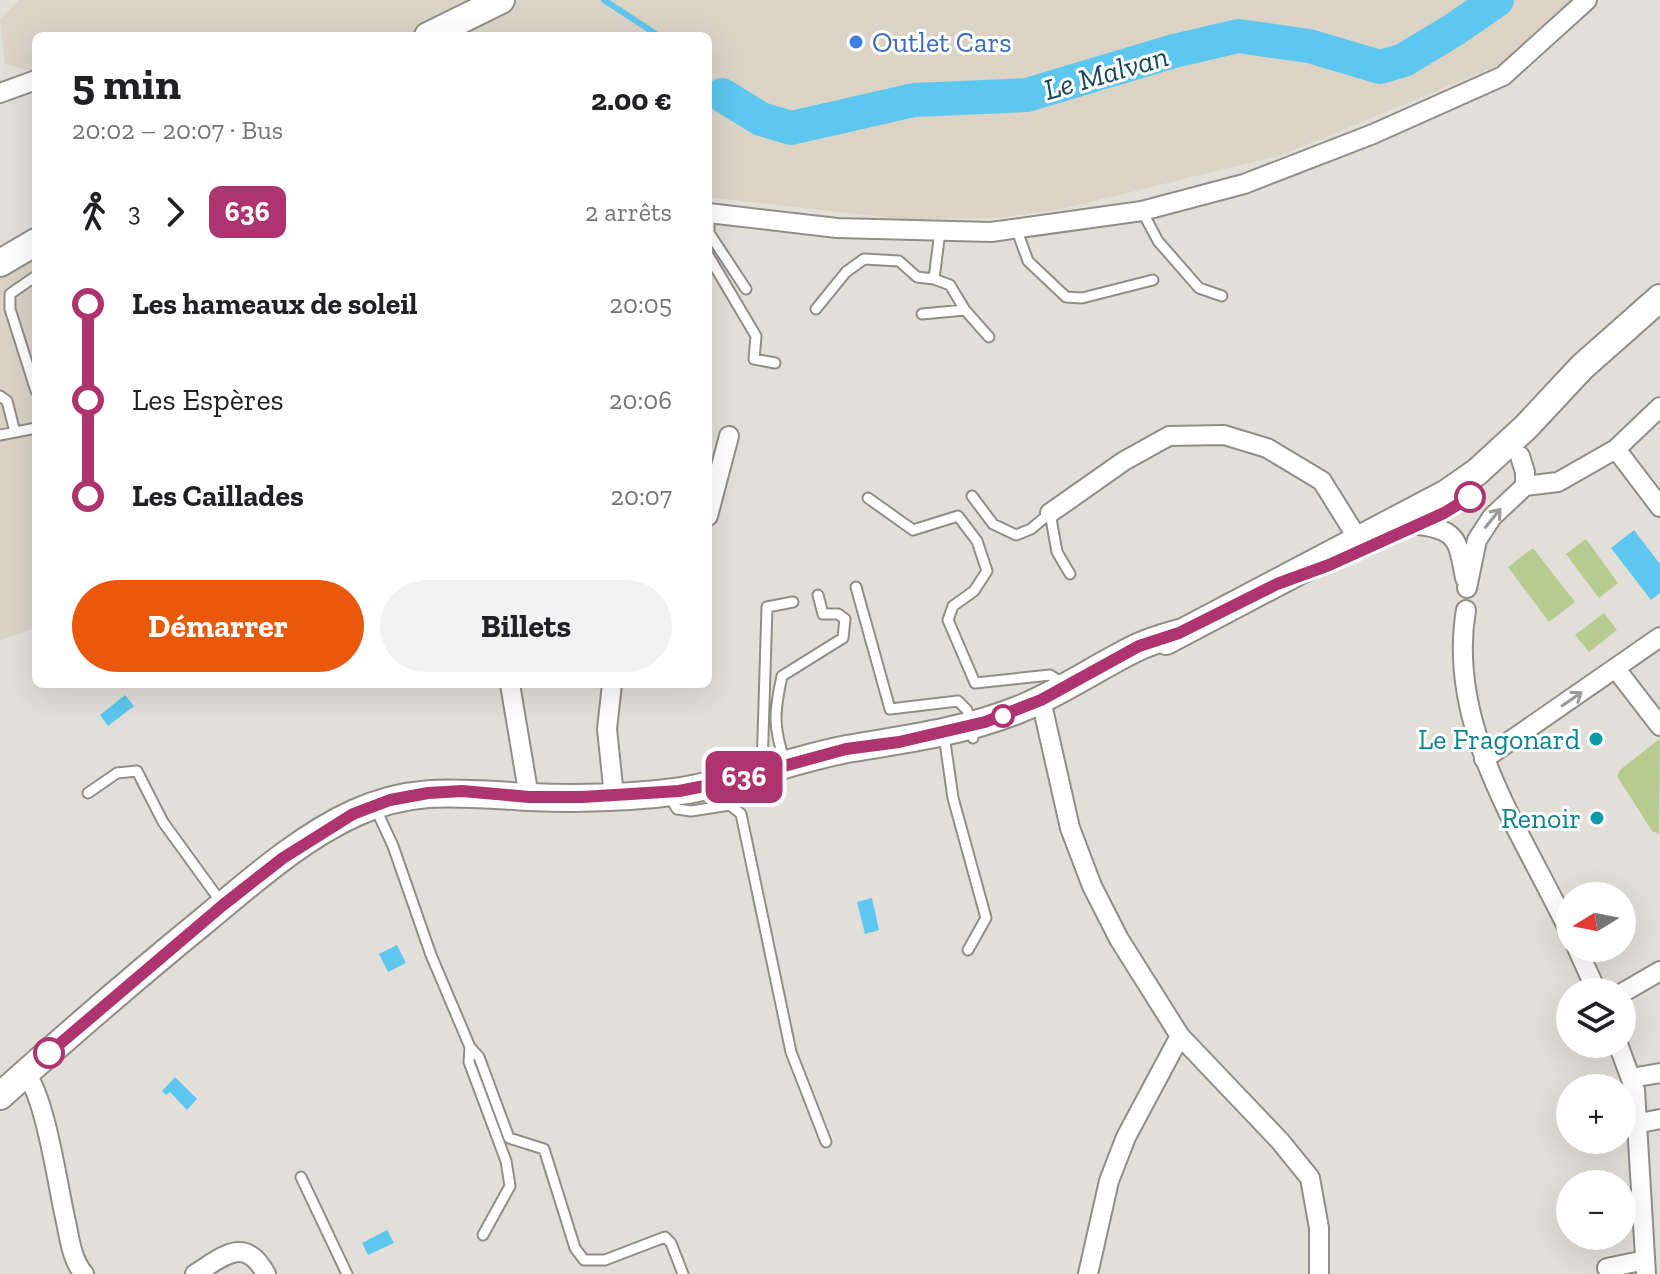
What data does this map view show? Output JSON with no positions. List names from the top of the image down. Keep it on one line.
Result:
{"water":["Le Malvan"],"places":["Outlet Cars","Le Fragonard","Renoir"],"lines":["bus line 636"],"north":"left","page":{"on_map":"636","heading":["5 min","20:02 – 20:07 · Bus","2.00 €"],"legs":["3","636","2 arrêts"],"list":[{"name":"Les hameaux de soleil","value":"20:05"},{"name":"Les Espères","value":"20:06"},{"name":"Les Caillades","value":"20:07"}],"buttons":["Démarrer","Billets"],"map_buttons":["+","−"]}}
